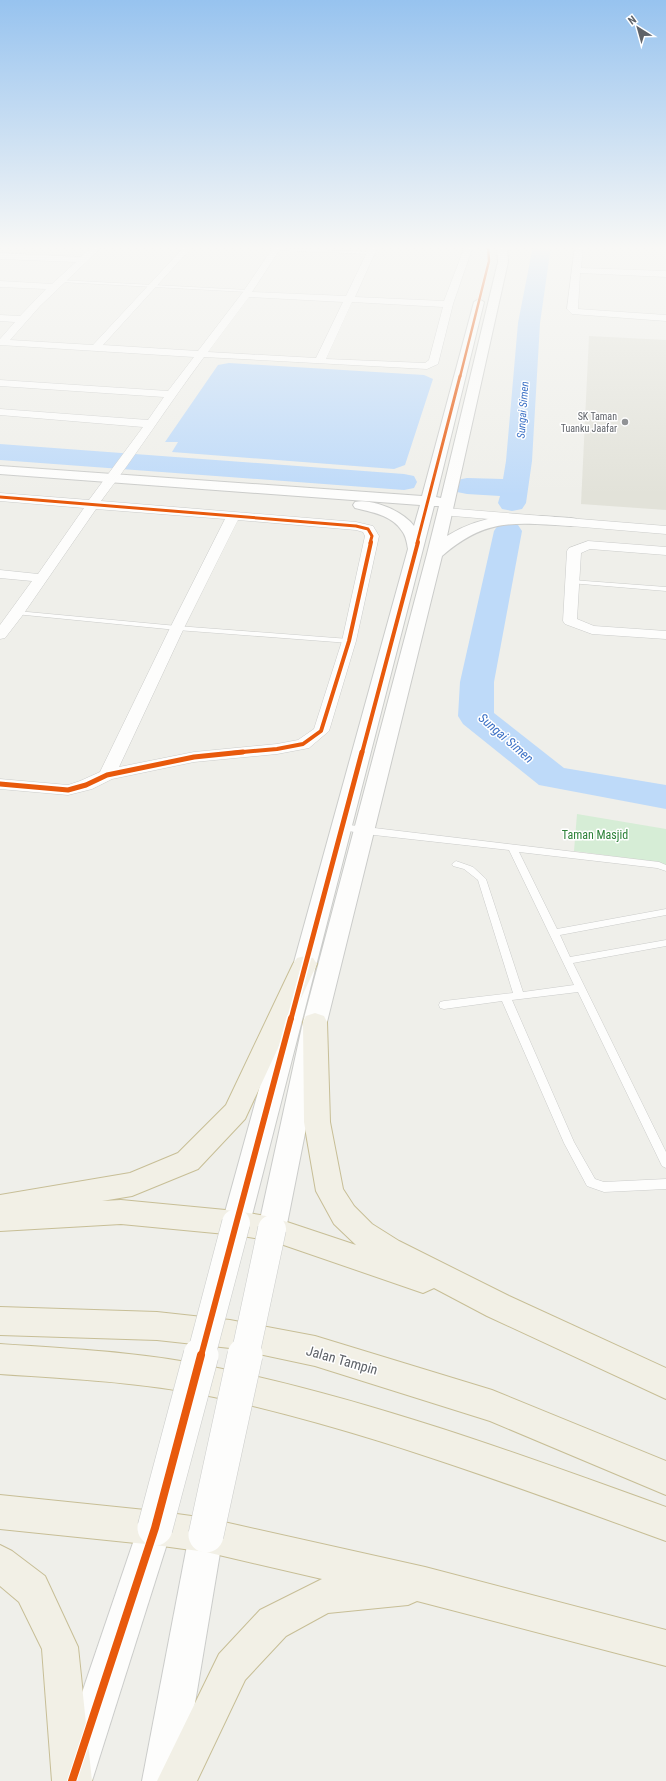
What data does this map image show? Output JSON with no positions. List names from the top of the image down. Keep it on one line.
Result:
{"streets":{"highway":["Jalan Tampin"]},"water":["Sungai Simen"],"parks":["Taman Masjid"],"places":["SK Taman Tuanku Jaafar"],"north":"top left"}
